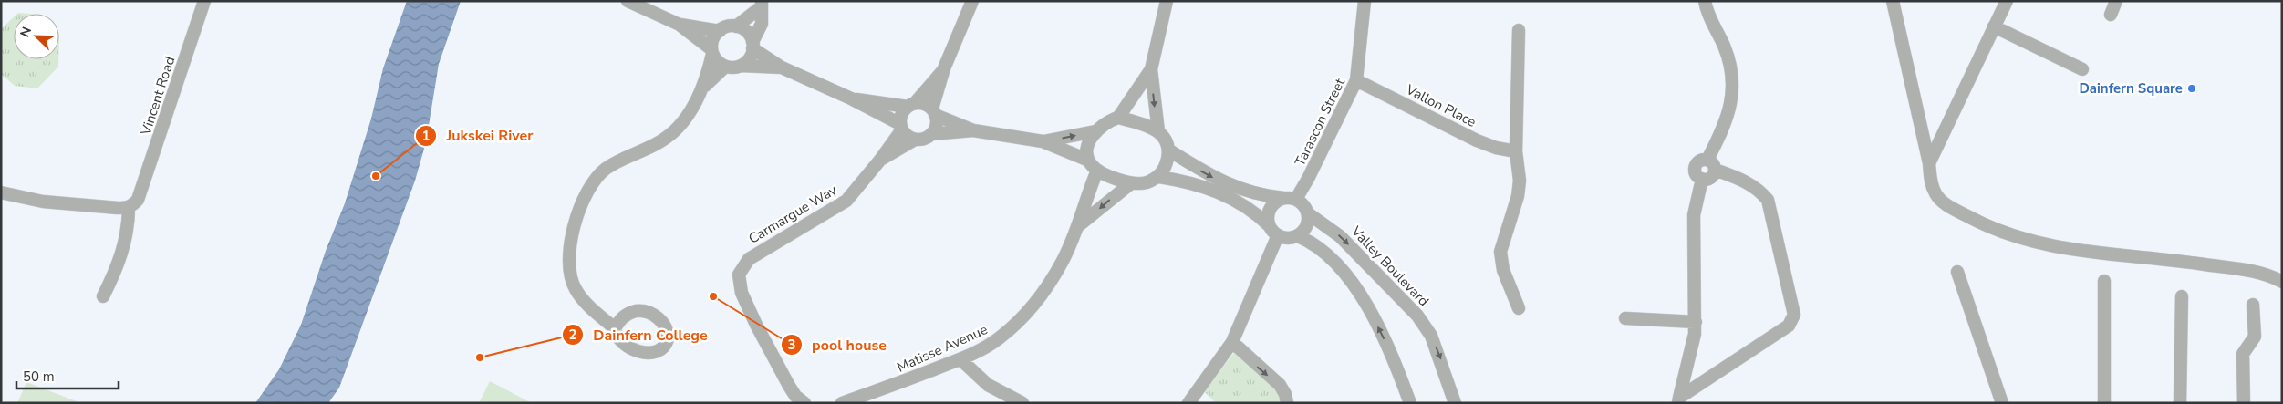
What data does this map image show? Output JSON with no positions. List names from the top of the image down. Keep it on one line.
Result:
{"streets":{"street":["Vincent Road","Vallon Place","Tarascon Street","Carmargue Way","Valley Boulevard","Matisse Avenue"]},"crossings":[["Vallon Place","Tarascon Street"],["Tarascon Street","Valley Boulevard"]],"places":["Dainfern Square","Jukskei River","pool house","Dainfern College"],"scale_bar":"50 m","north":"top left"}
